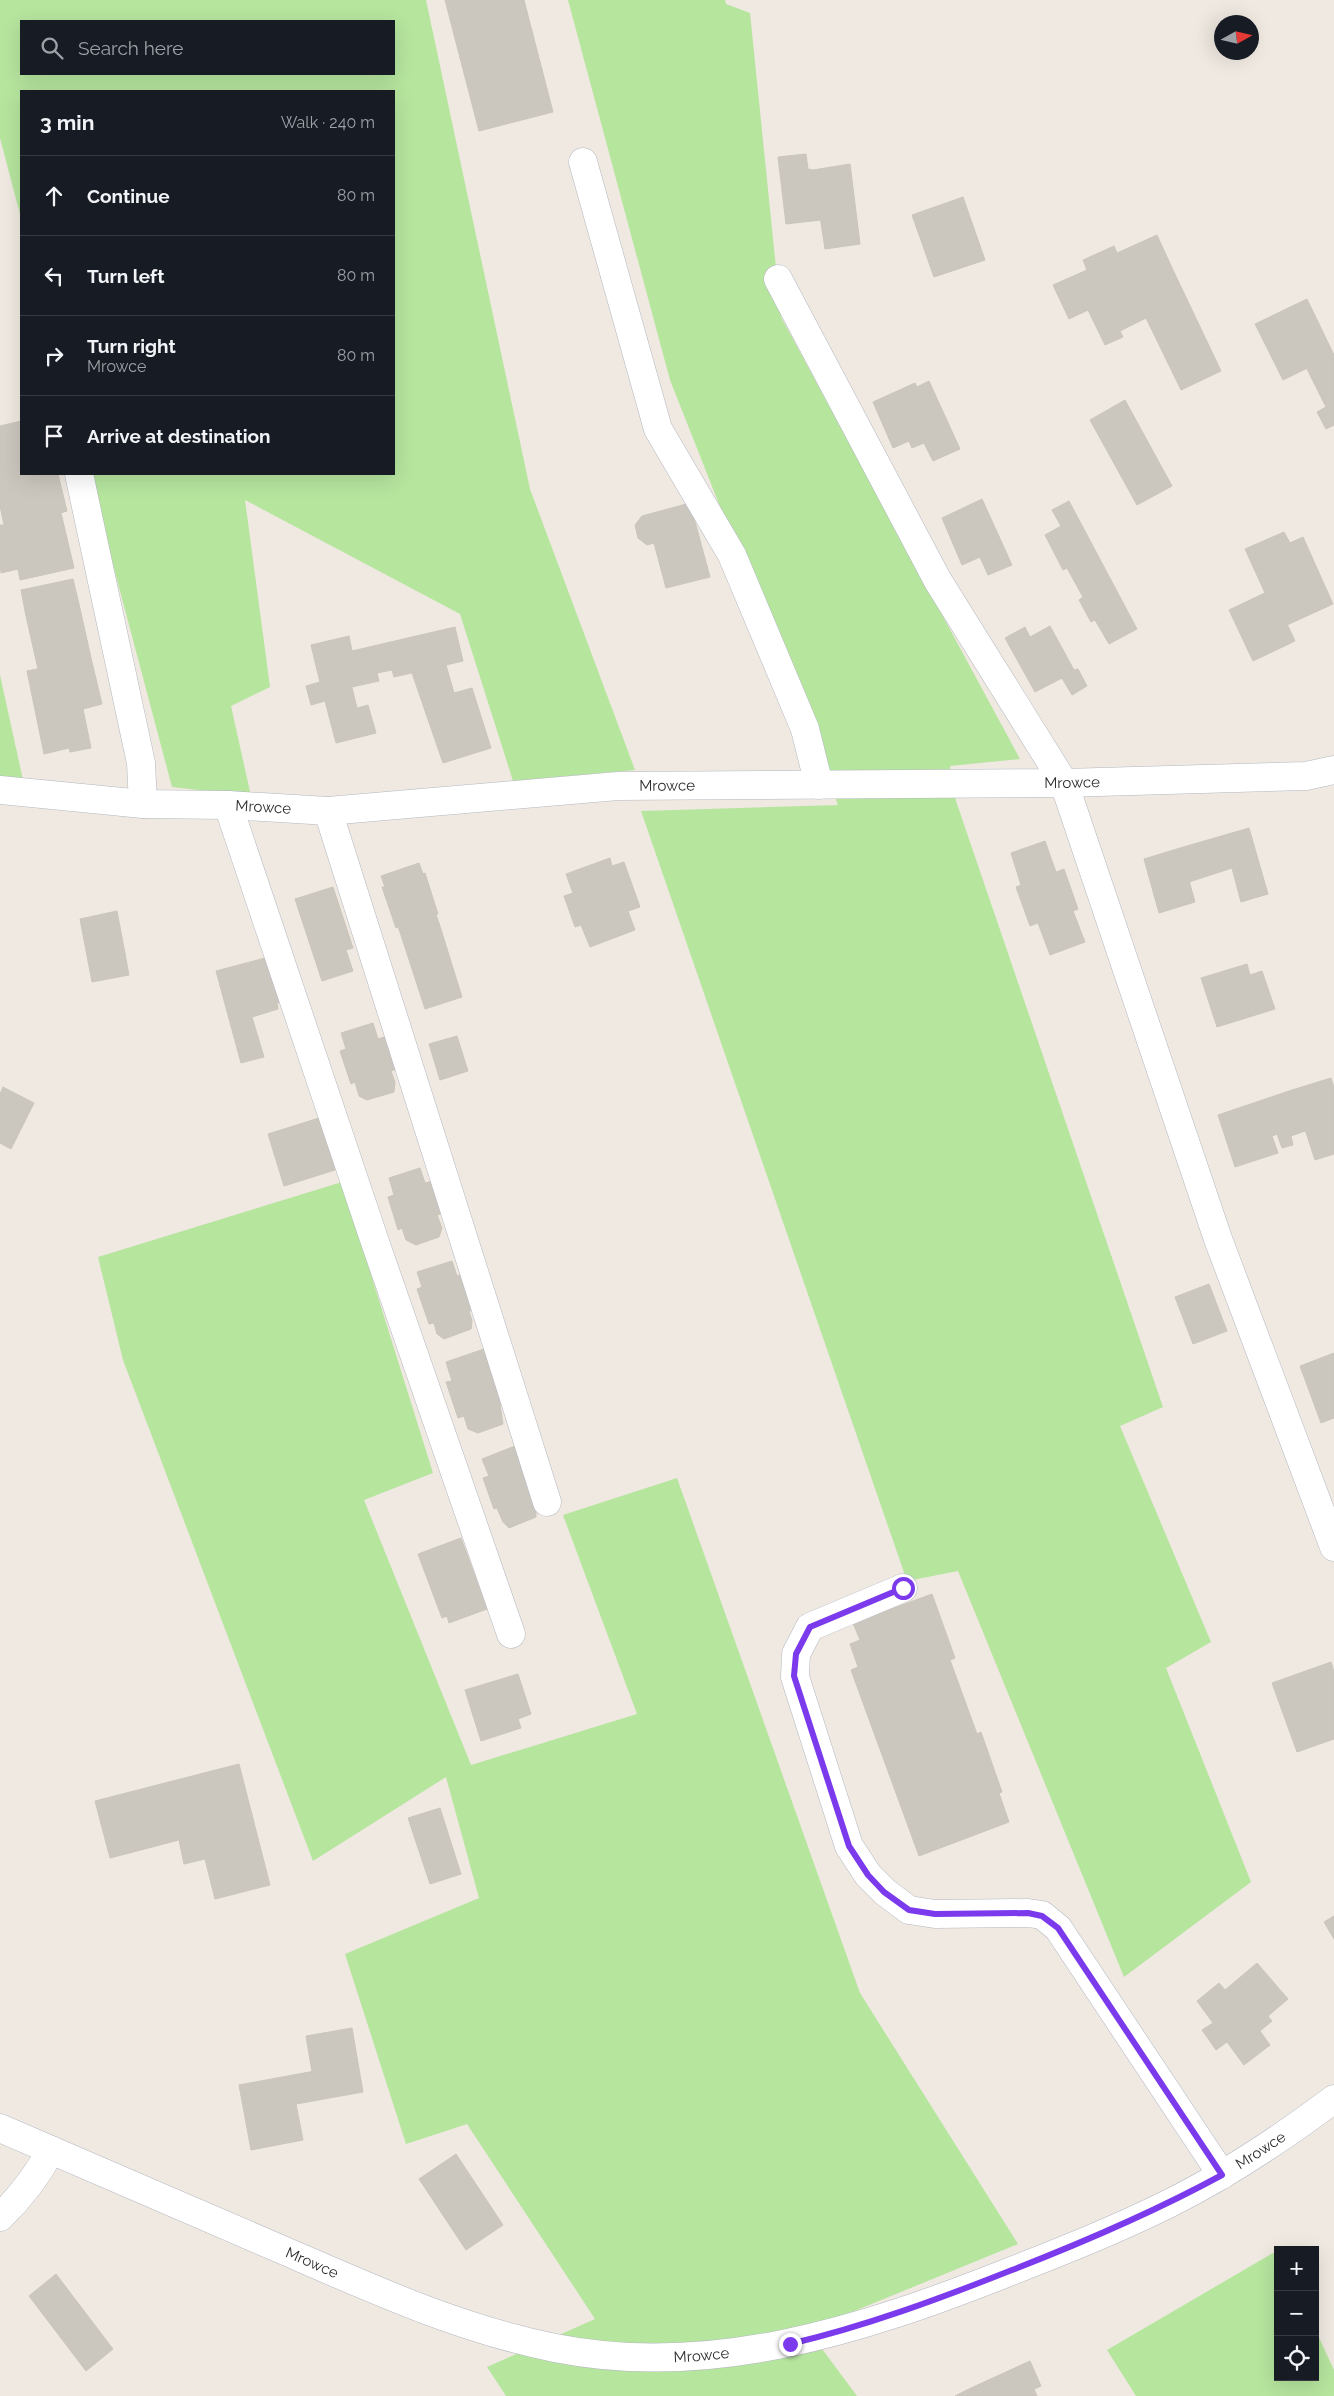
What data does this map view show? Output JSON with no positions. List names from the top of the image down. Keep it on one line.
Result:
{"streets":{"street":["Mrowce"]},"north":"right","page":{"search":"Search here","heading":["3 min","Walk · 240 m"],"list":[["Continue","80 m"],["Turn left","80 m"],["Turn right","Mrowce","80 m"],"Arrive at destination"],"map_buttons":["+","−"]}}
